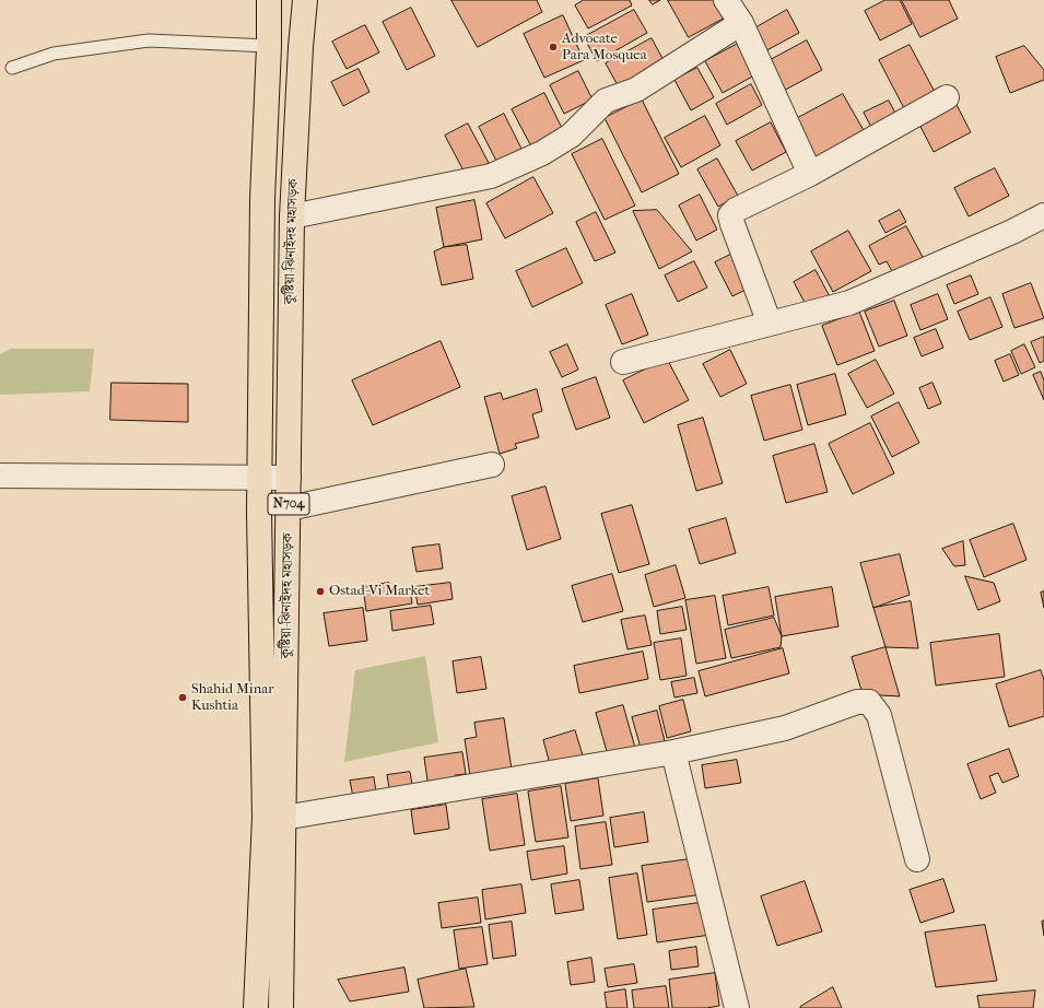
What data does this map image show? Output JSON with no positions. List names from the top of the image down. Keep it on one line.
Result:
{"streets":{"highway":["কুষ্টিয়া-ঝিনাইদহ মহাসড়ক","N704"]},"places":["Advocate Para Mosquea","Ostad-Vi Market","Shahid Minar Kushtia"]}
